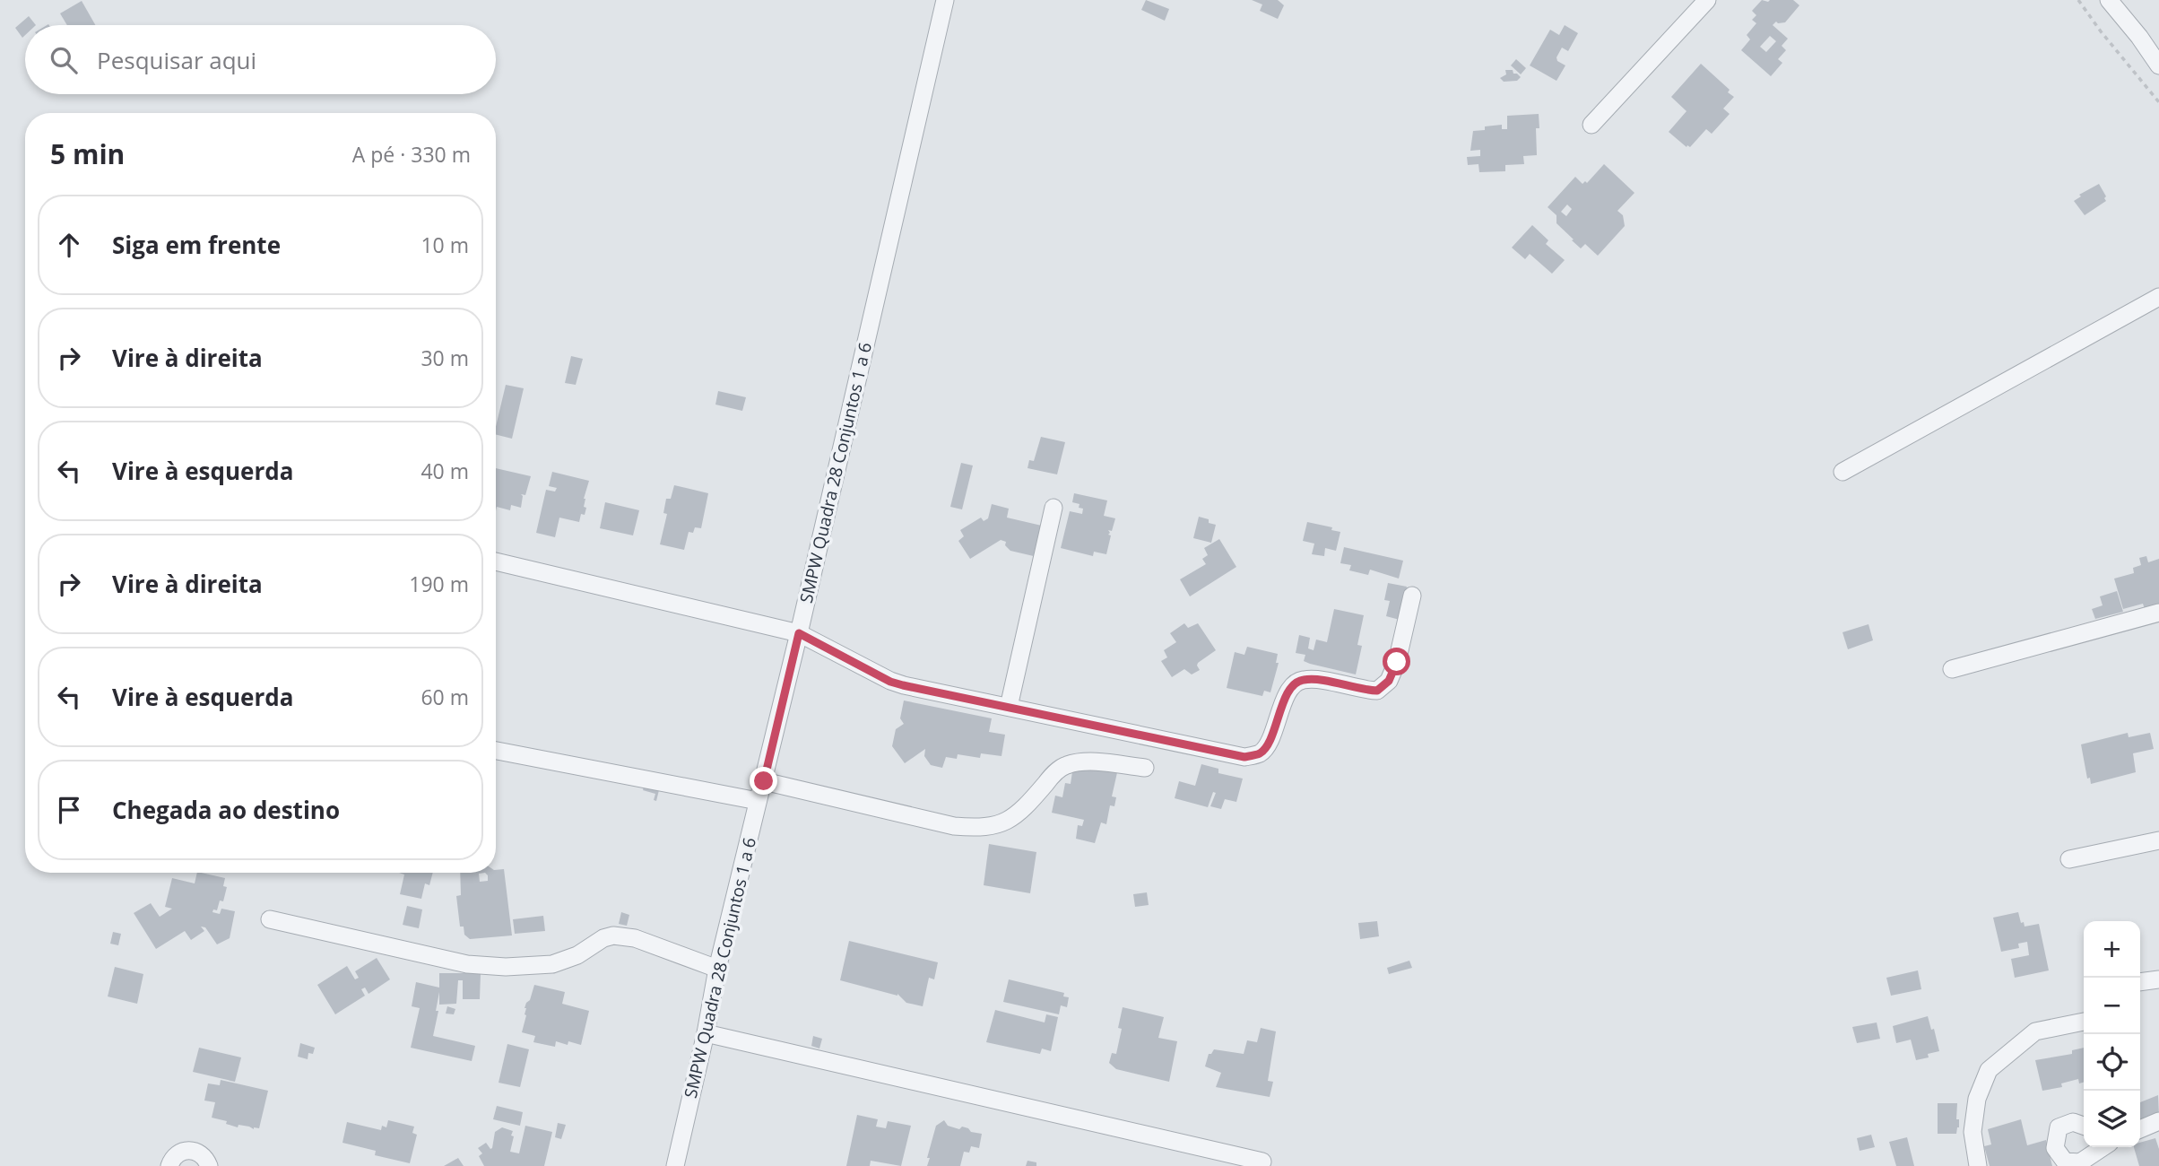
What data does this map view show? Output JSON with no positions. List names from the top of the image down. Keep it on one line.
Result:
{"streets":{"street":["SMPW Quadra 28 Conjuntos 1 a 6"]},"page":{"search":"Pesquisar aqui","heading":["5 min","A pé · 330 m"],"list":[["Siga em frente","10 m"],["Vire à direita","30 m"],["Vire à esquerda","40 m"],["Vire à direita","190 m"],["Vire à esquerda","60 m"],"Chegada ao destino"],"map_buttons":["+","−"]}}
